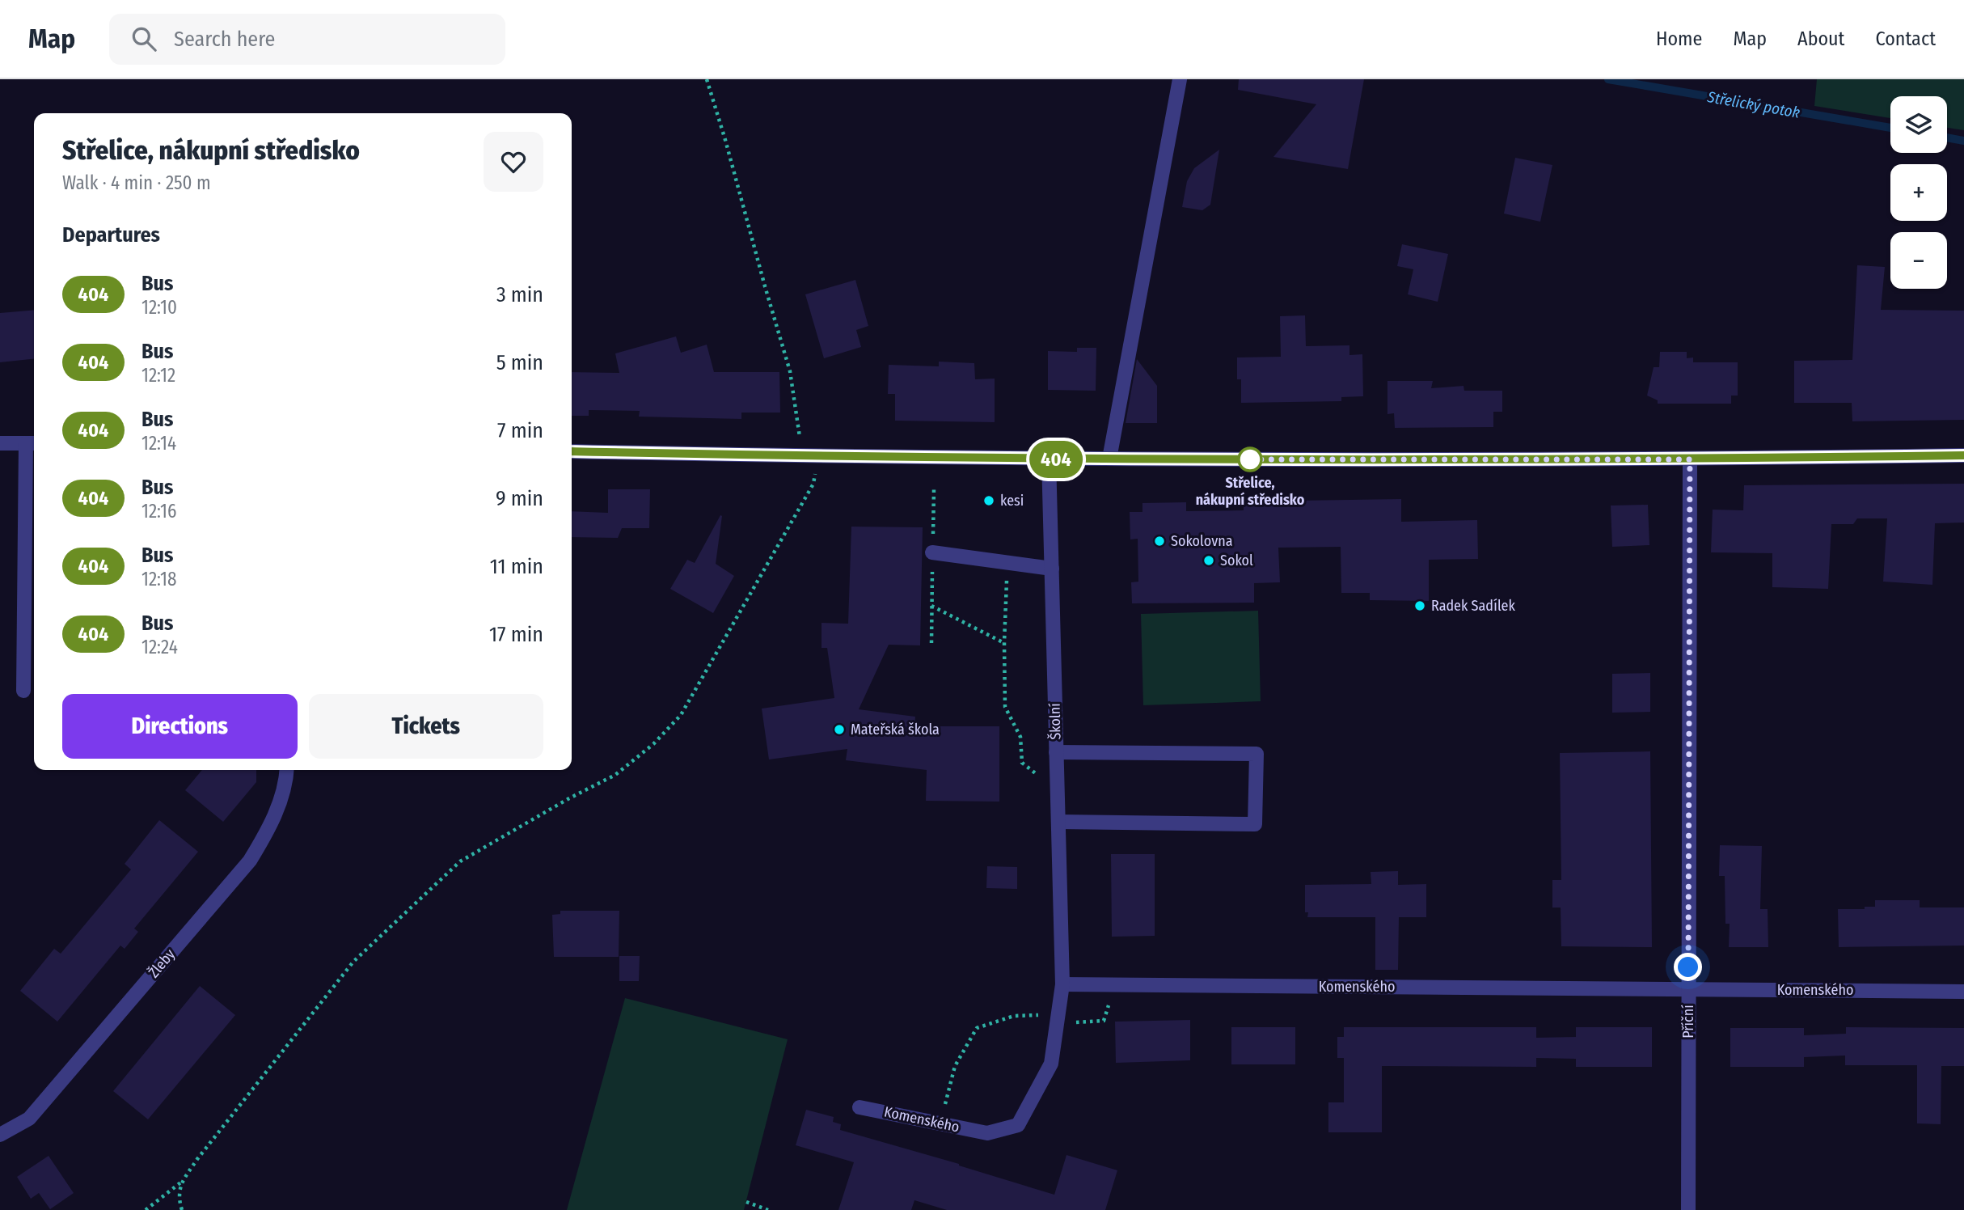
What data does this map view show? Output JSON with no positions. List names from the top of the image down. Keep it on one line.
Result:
{"streets":{"street":["Školní","Žleby","Komenského","Příční"]},"crossings":[["Školní","Komenského"],["Komenského","Příční"]],"water":["Střelický potok"],"places":["Střelice, nákupní středisko","kesi","Sokolovna","Sokol","Radek Sadílek","Mateřská škola"],"lines":["bus line 404"],"page":{"header":"Map","search":"Search here","nav":["Home","Map","About","Contact"],"on_map":"404","map_buttons":["+","−"],"heading":[["Střelice, nákupní středisko","Walk · 4 min · 250 m"],"Departures"],"list":[{"mark":"404","name":"Bus","note":"12:10","value":"3 min"},{"mark":"404","name":"Bus","note":"12:12","value":"5 min"},{"mark":"404","name":"Bus","note":"12:14","value":"7 min"},{"mark":"404","name":"Bus","note":"12:16","value":"9 min"},{"mark":"404","name":"Bus","note":"12:18","value":"11 min"},{"mark":"404","name":"Bus","note":"12:24","value":"17 min"}],"buttons":["Directions","Tickets"]}}
